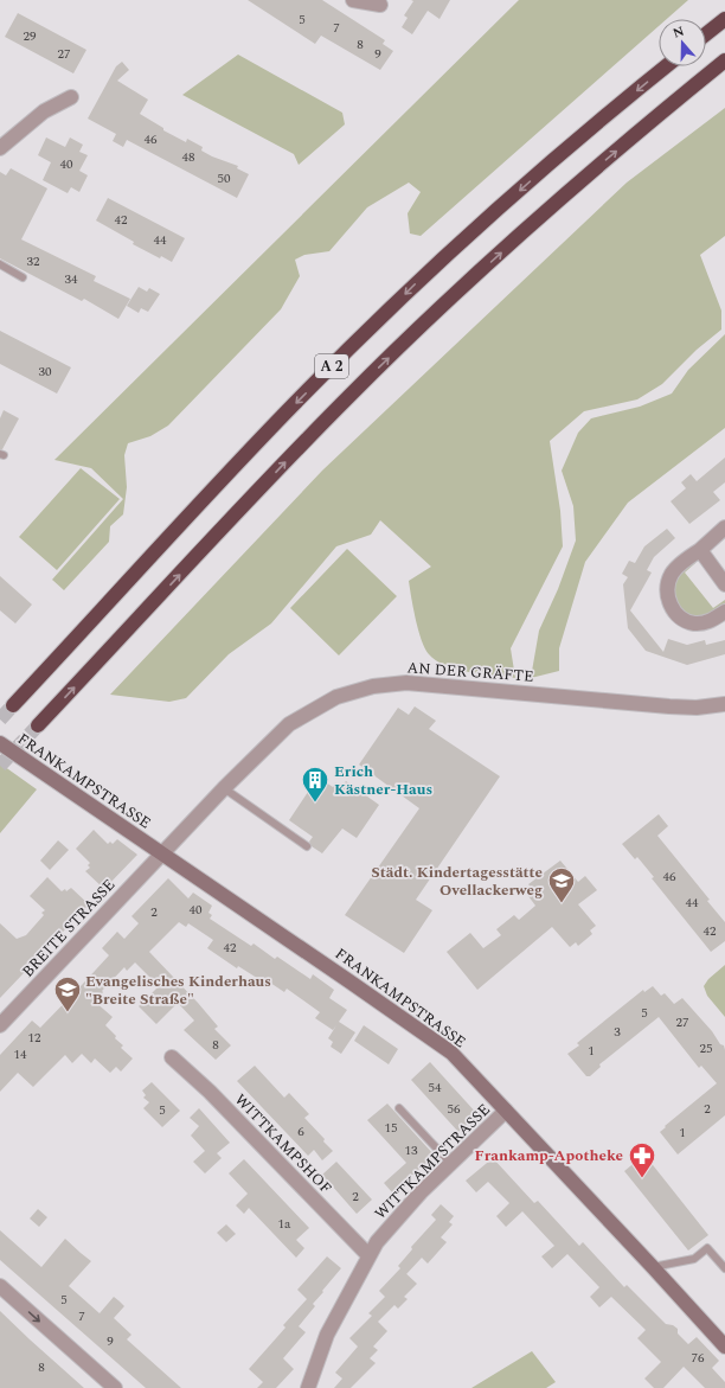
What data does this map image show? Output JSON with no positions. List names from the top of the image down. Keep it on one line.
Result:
{"streets":{"highway":["A 2"],"street":["AN DER GRÄFTE","FRANKAMPSTRASSE","BREITE STRASSE","WITTKAMPSHOF","WITTKAMPSTRASSE"]},"crossings":[["AN DER GRÄFTE","FRANKAMPSTRASSE"],["AN DER GRÄFTE","BREITE STRASSE"],["FRANKAMPSTRASSE","BREITE STRASSE"],["FRANKAMPSTRASSE","WITTKAMPSTRASSE"],["WITTKAMPSHOF","WITTKAMPSTRASSE"]],"places":{"building":["Erich Kästner-Haus"],"school or university":["Städt. Kindertagesstätte Ovellackerweg","Evangelisches Kinderhaus \"Breite Straße\""],"pharmacy":["Frankamp-Apotheke"]},"house_numbers":["5","7","29","8","27","9","46","48","40","50","42","44","32","34","30","46","44","40","2","42","42","5","27","3","12","8","25","1","14","54","56","2","5","15","6","1","13","2","1a","5","7","9","76","8"],"north":"top"}
